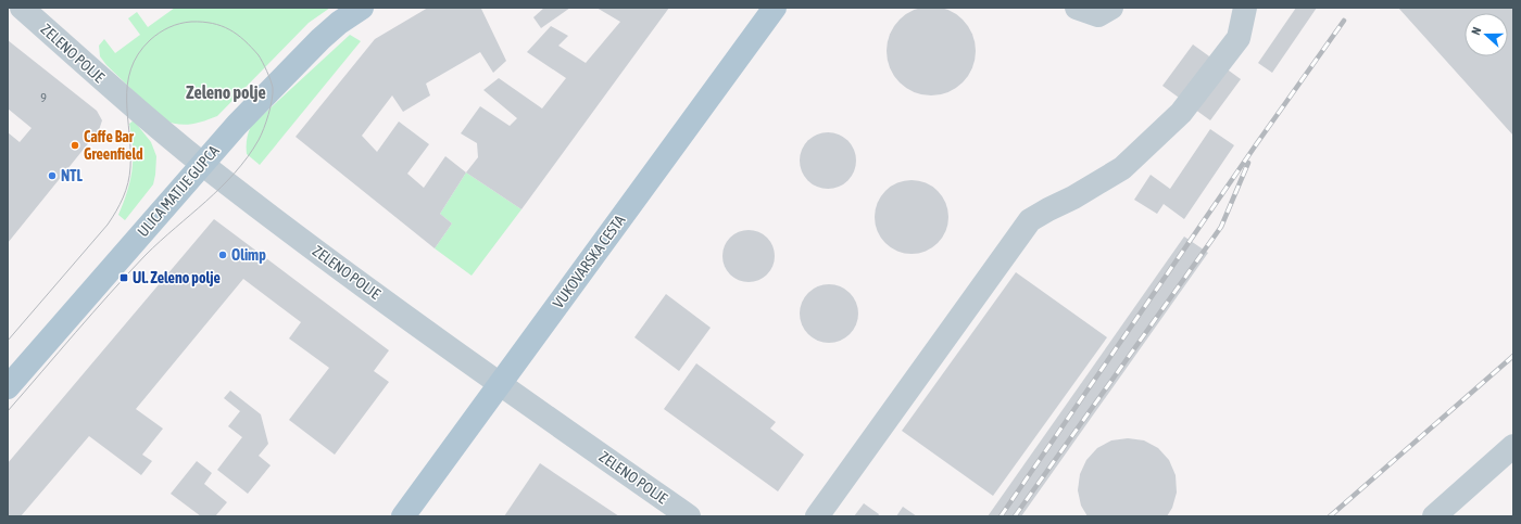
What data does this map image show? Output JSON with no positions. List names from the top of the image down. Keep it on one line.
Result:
{"streets":{"main road":["ULICA MATIJE GUPCA","VUKOVARSKA CESTA"],"street":["ZELENO POLJE"]},"crossings":[["ZELENO POLJE","ULICA MATIJE GUPCA"],["ZELENO POLJE","VUKOVARSKA CESTA"]],"districts":["Zeleno polje"],"places":{"other":["Caffe Bar Greenfield","NTL","Olimp"],"transit":["Ul. Zeleno polje"]},"house_numbers":["9"],"north":"left"}
